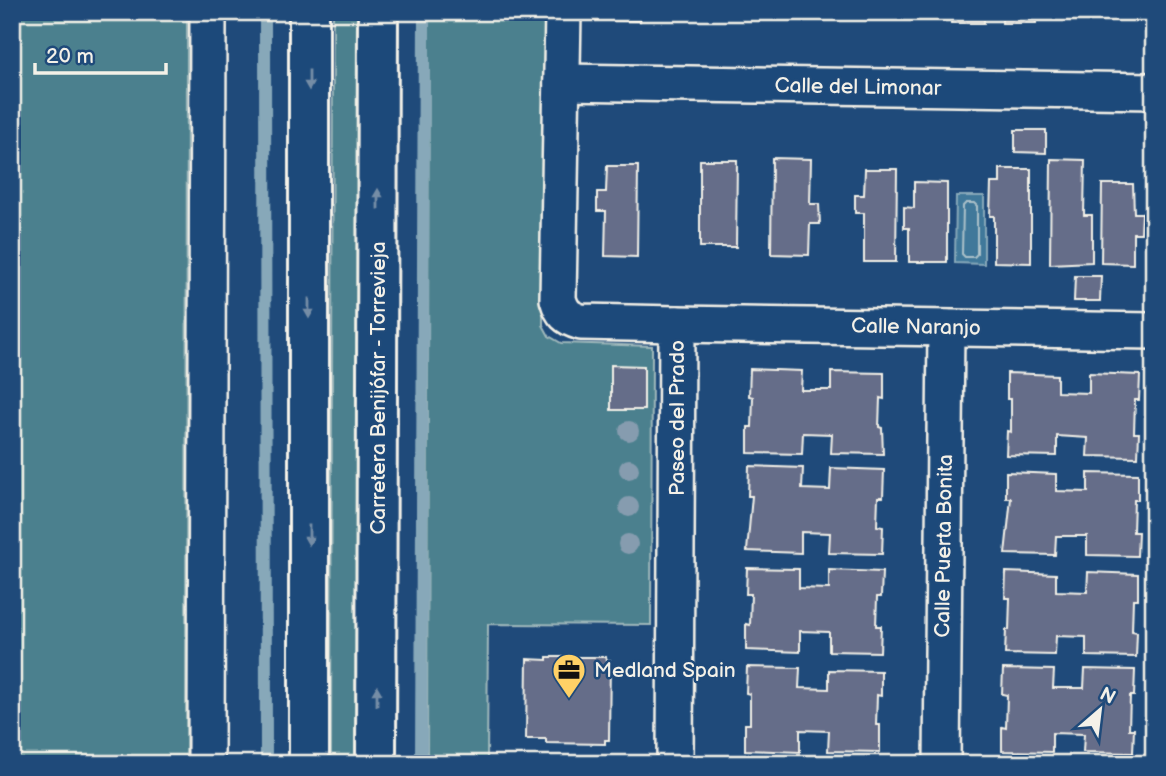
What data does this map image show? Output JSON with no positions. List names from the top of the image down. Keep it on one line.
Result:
{"streets":{"main road":["Carretera Benijófar - Torrevieja"],"street":["Calle del Limonar","Calle Naranjo","Paseo del Prado","Calle Puerta Bonita"]},"crossings":[["Calle del Limonar","Paseo del Prado"],["Calle Naranjo","Paseo del Prado"],["Calle Naranjo","Calle Puerta Bonita"]],"places":{"office":["Medland Spain"]},"scale_bar":"20 m","north":"top right"}
